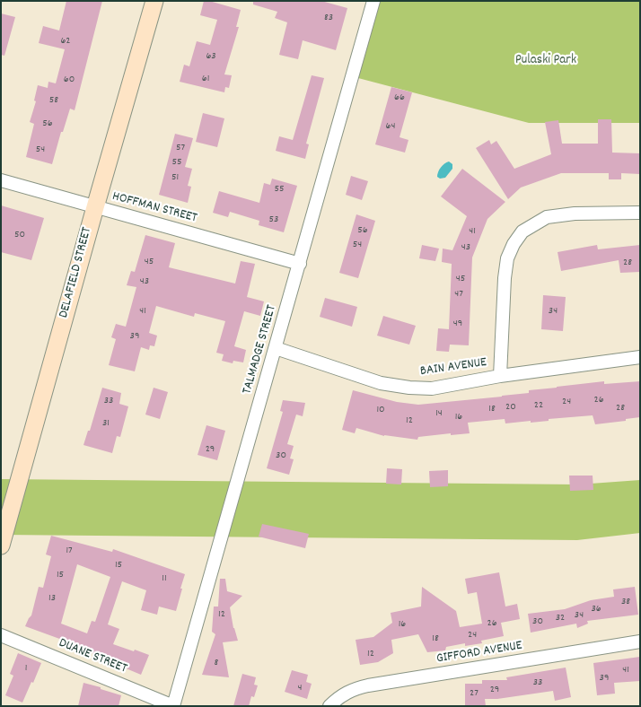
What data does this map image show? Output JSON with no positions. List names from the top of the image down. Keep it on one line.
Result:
{"streets":{"street":["HOFFMAN STREET","DELAFIELD STREET","TALMADGE STREET","BAIN AVENUE","GIFFORD AVENUE","DUANE STREET"]},"crossings":[["HOFFMAN STREET","DELAFIELD STREET"],["HOFFMAN STREET","TALMADGE STREET"],["TALMADGE STREET","BAIN AVENUE"],["TALMADGE STREET","DUANE STREET"]],"parks":["Pulaski Park"],"house_numbers":["83","62","63","61","60","66","58","56","64","57","54","55","51","55","53","56","41","50","54","43","45","28","45","43","47","41","34","49","39","26","33","24","22","20","28","18","10","14","16","12","31","29","30","17","15","15","11","13","38","36","12","34","32","30","26","16","24","18","12","8","1","41","39","33","4","29","27"]}
